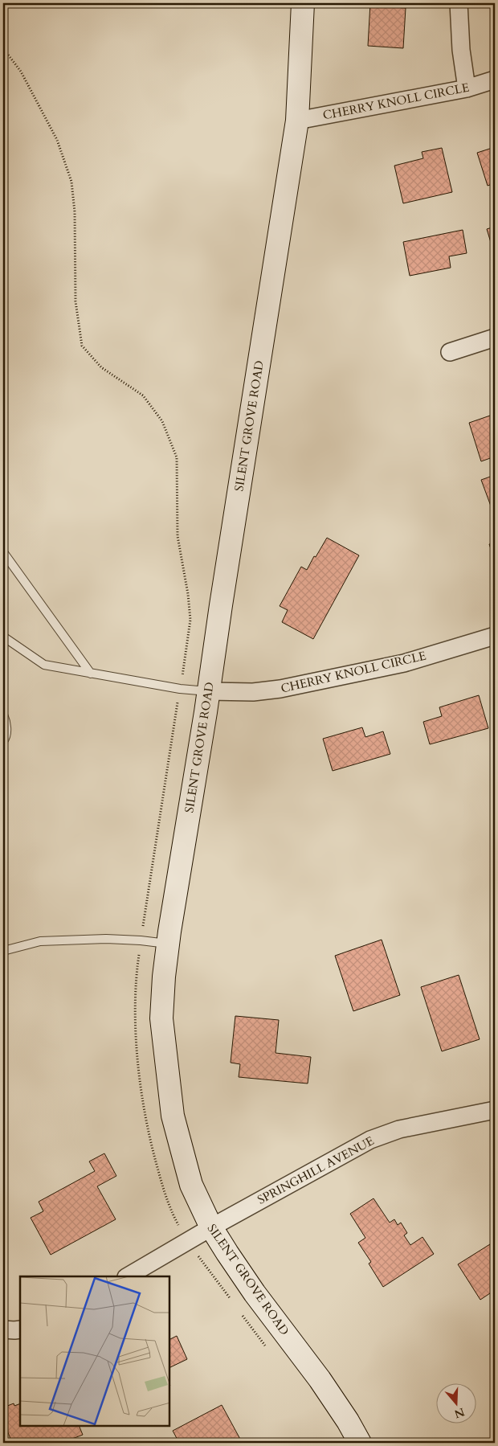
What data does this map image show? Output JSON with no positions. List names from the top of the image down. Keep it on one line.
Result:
{"streets":{"street":["CHERRY KNOLL CIRCLE","SILENT GROVE ROAD","SPRINGHILL AVENUE"]},"crossings":[["CHERRY KNOLL CIRCLE","SILENT GROVE ROAD"],["SILENT GROVE ROAD","SPRINGHILL AVENUE"]],"north":"bottom"}
